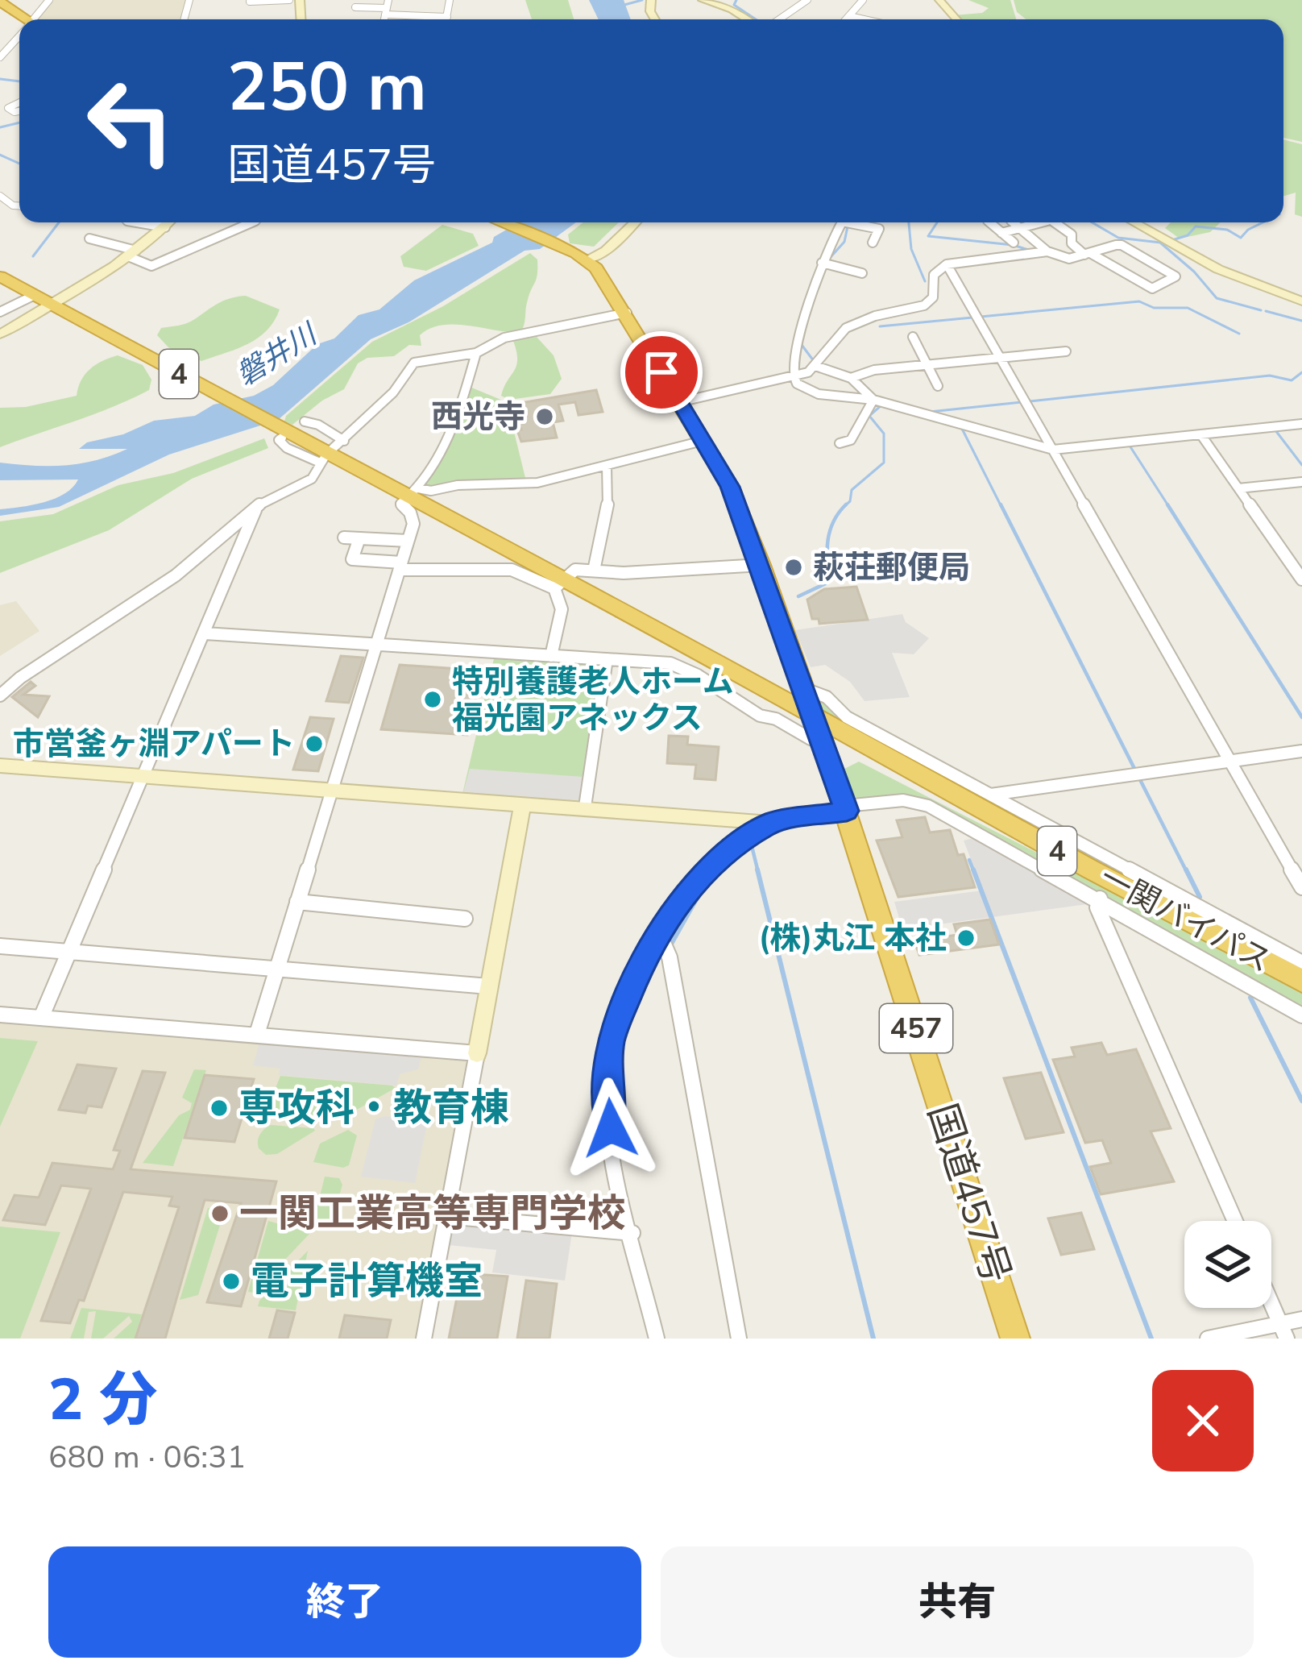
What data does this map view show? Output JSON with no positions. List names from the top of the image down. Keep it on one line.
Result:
{"streets":{"highway":["4","一関バイパス","457","国道457号"]},"crossings":[["一関バイパス","国道457号"]],"water":["磐井川"],"places":["西光寺","萩荘郵便局","特別養護老人ホーム 福光園アネックス","市営釜ヶ淵アパート","(株)丸江 本社","専攻科・教育棟","一関工業高等専門学校","電子計算機室"],"page":{"turn":["250 m","国道457号"],"heading":["2 分","680 m · 06:31"],"buttons":["終了","共有"]}}
